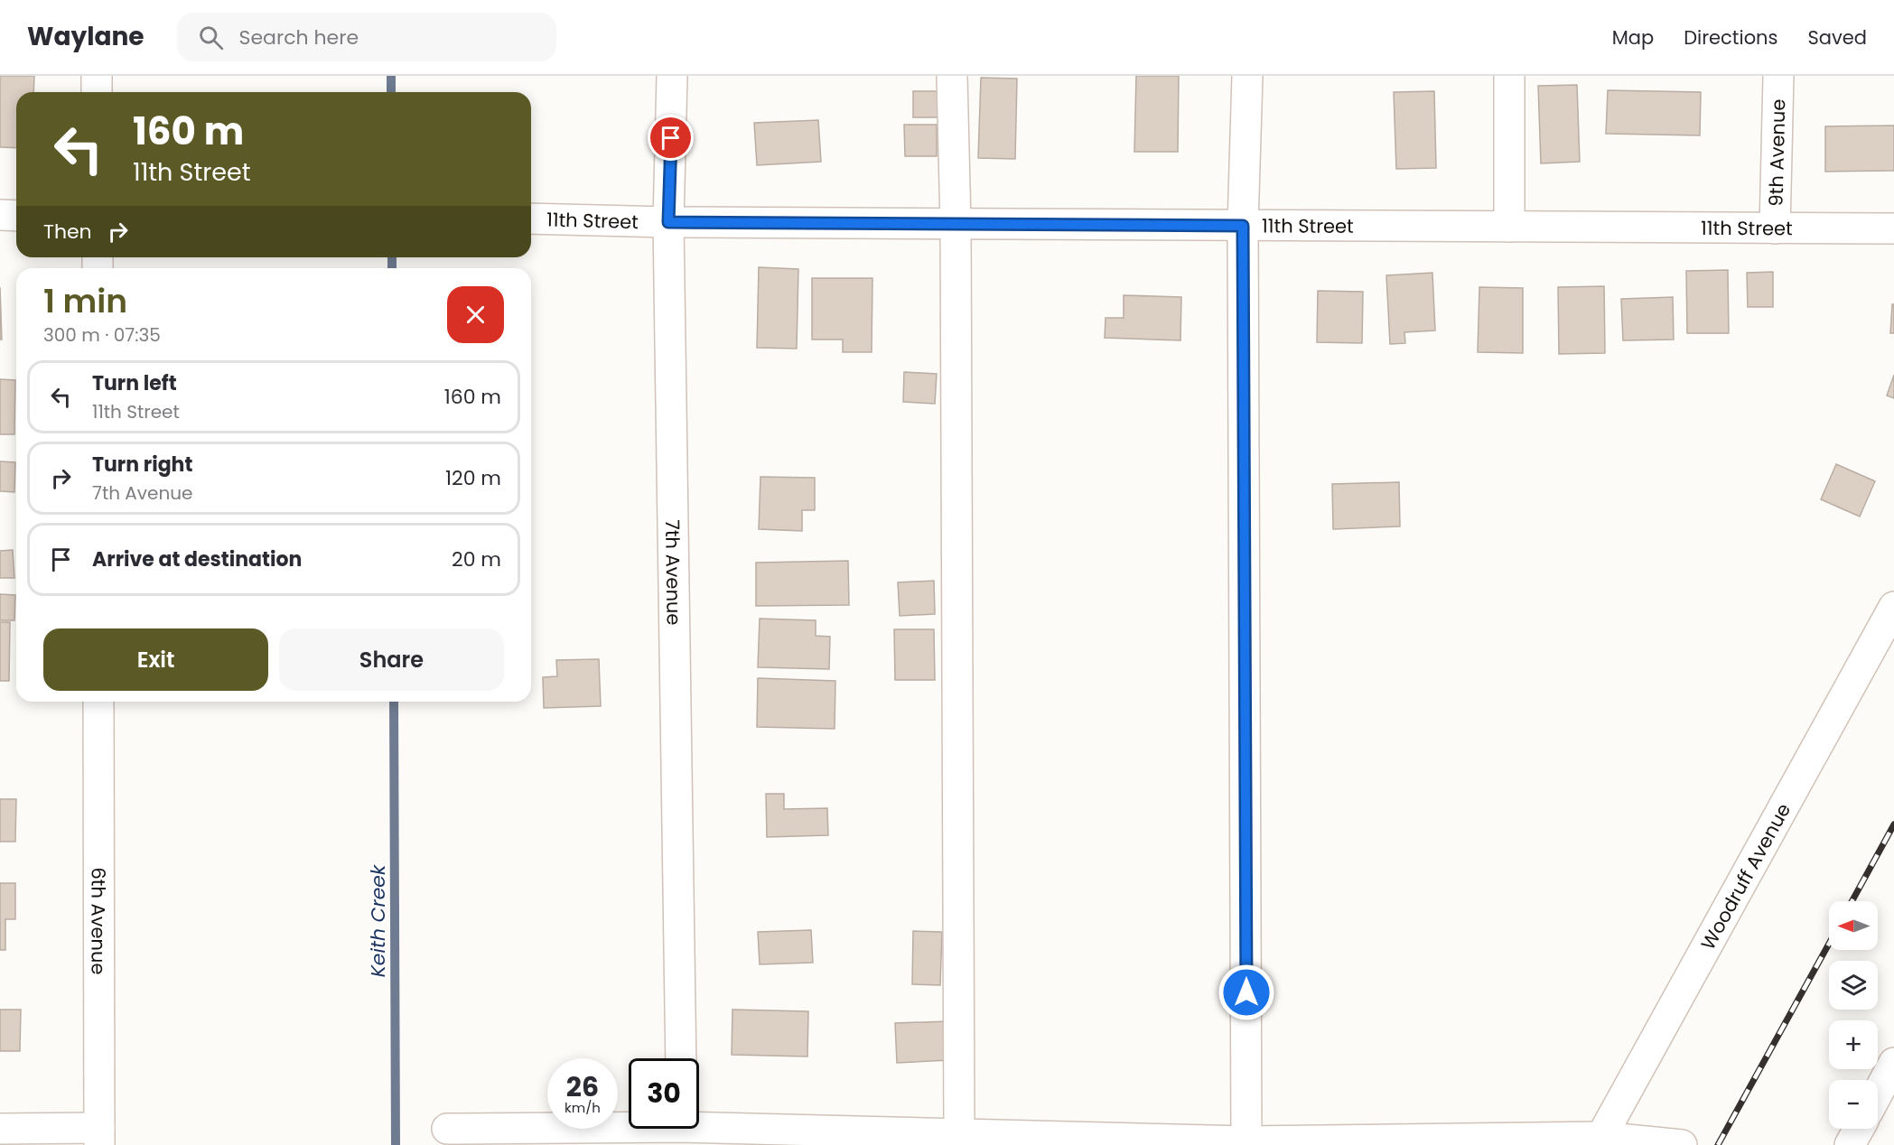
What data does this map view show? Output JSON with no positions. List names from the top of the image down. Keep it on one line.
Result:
{"streets":{"street":["9th Avenue","11th Street","7th Avenue","Woodruff Avenue","6th Avenue"]},"crossings":[["9th Avenue","11th Street"],["11th Street","7th Avenue"]],"water":["Keith Creek"],"north":"left","page":{"header":"Waylane","search":"Search here","nav":["Map","Directions","Saved"],"turn":["160 m","11th Street"],"then":"Then","heading":["1 min","300 m · 07:35"],"list":[{"name":"Turn left","note":"11th Street","value":"160 m"},{"name":"Turn right","note":"7th Avenue","value":"120 m"},{"name":"Arrive at destination","value":"20 m"}],"buttons":["Exit","Share"],"map_buttons":["+","−"],"speed":"26 km/h","limit":"30"}}
